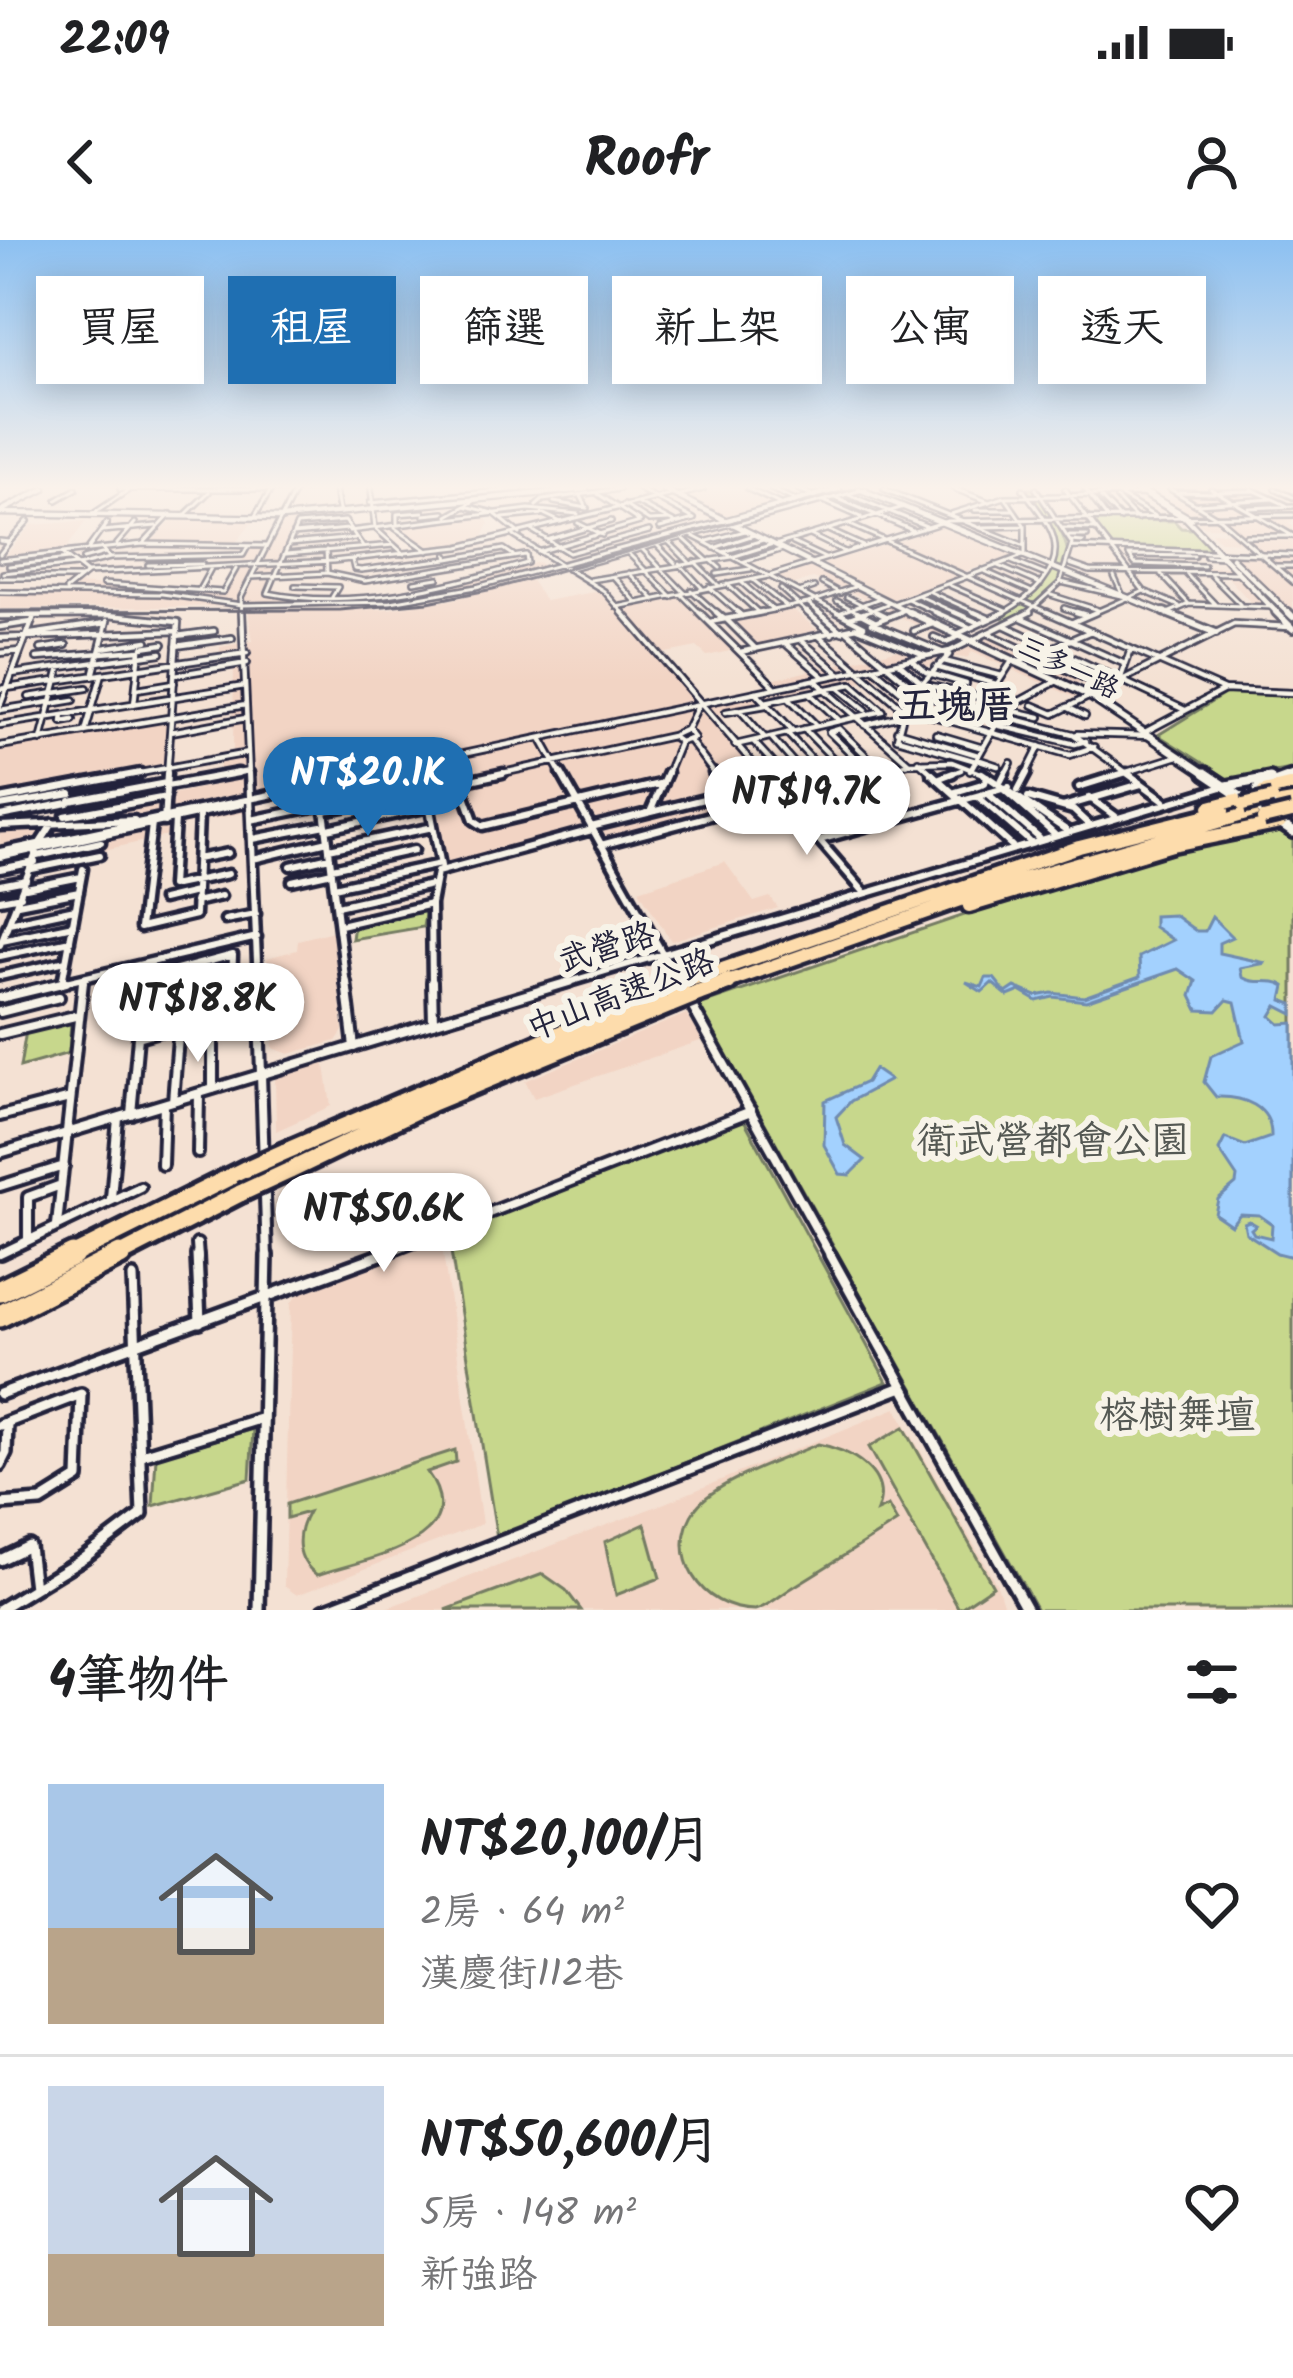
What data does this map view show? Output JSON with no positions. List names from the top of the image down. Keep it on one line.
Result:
{"streets":{"highway":["中山高速公路"],"street":["三多一路","武營路"]},"crossings":[["三多一路","武營路"],["三多一路","中山高速公路"]],"districts":["五塊厝"],"parks":["衛武營都會公園","榕樹舞壇"],"page":{"status":"22:09","header":"Roofr","chip":["買屋","租屋","篩選","新上架","公寓","透天"],"price":["NT$20.1K","NT$19.7K","NT$18.8K","NT$50.6K"],"heading":"4筆物件","list":[{"name":"NT$20,100/月","note":"2房 · 64 m² · 漢慶街112巷"},{"name":"NT$50,600/月","note":"5房 · 148 m² · 新強路"}]}}
